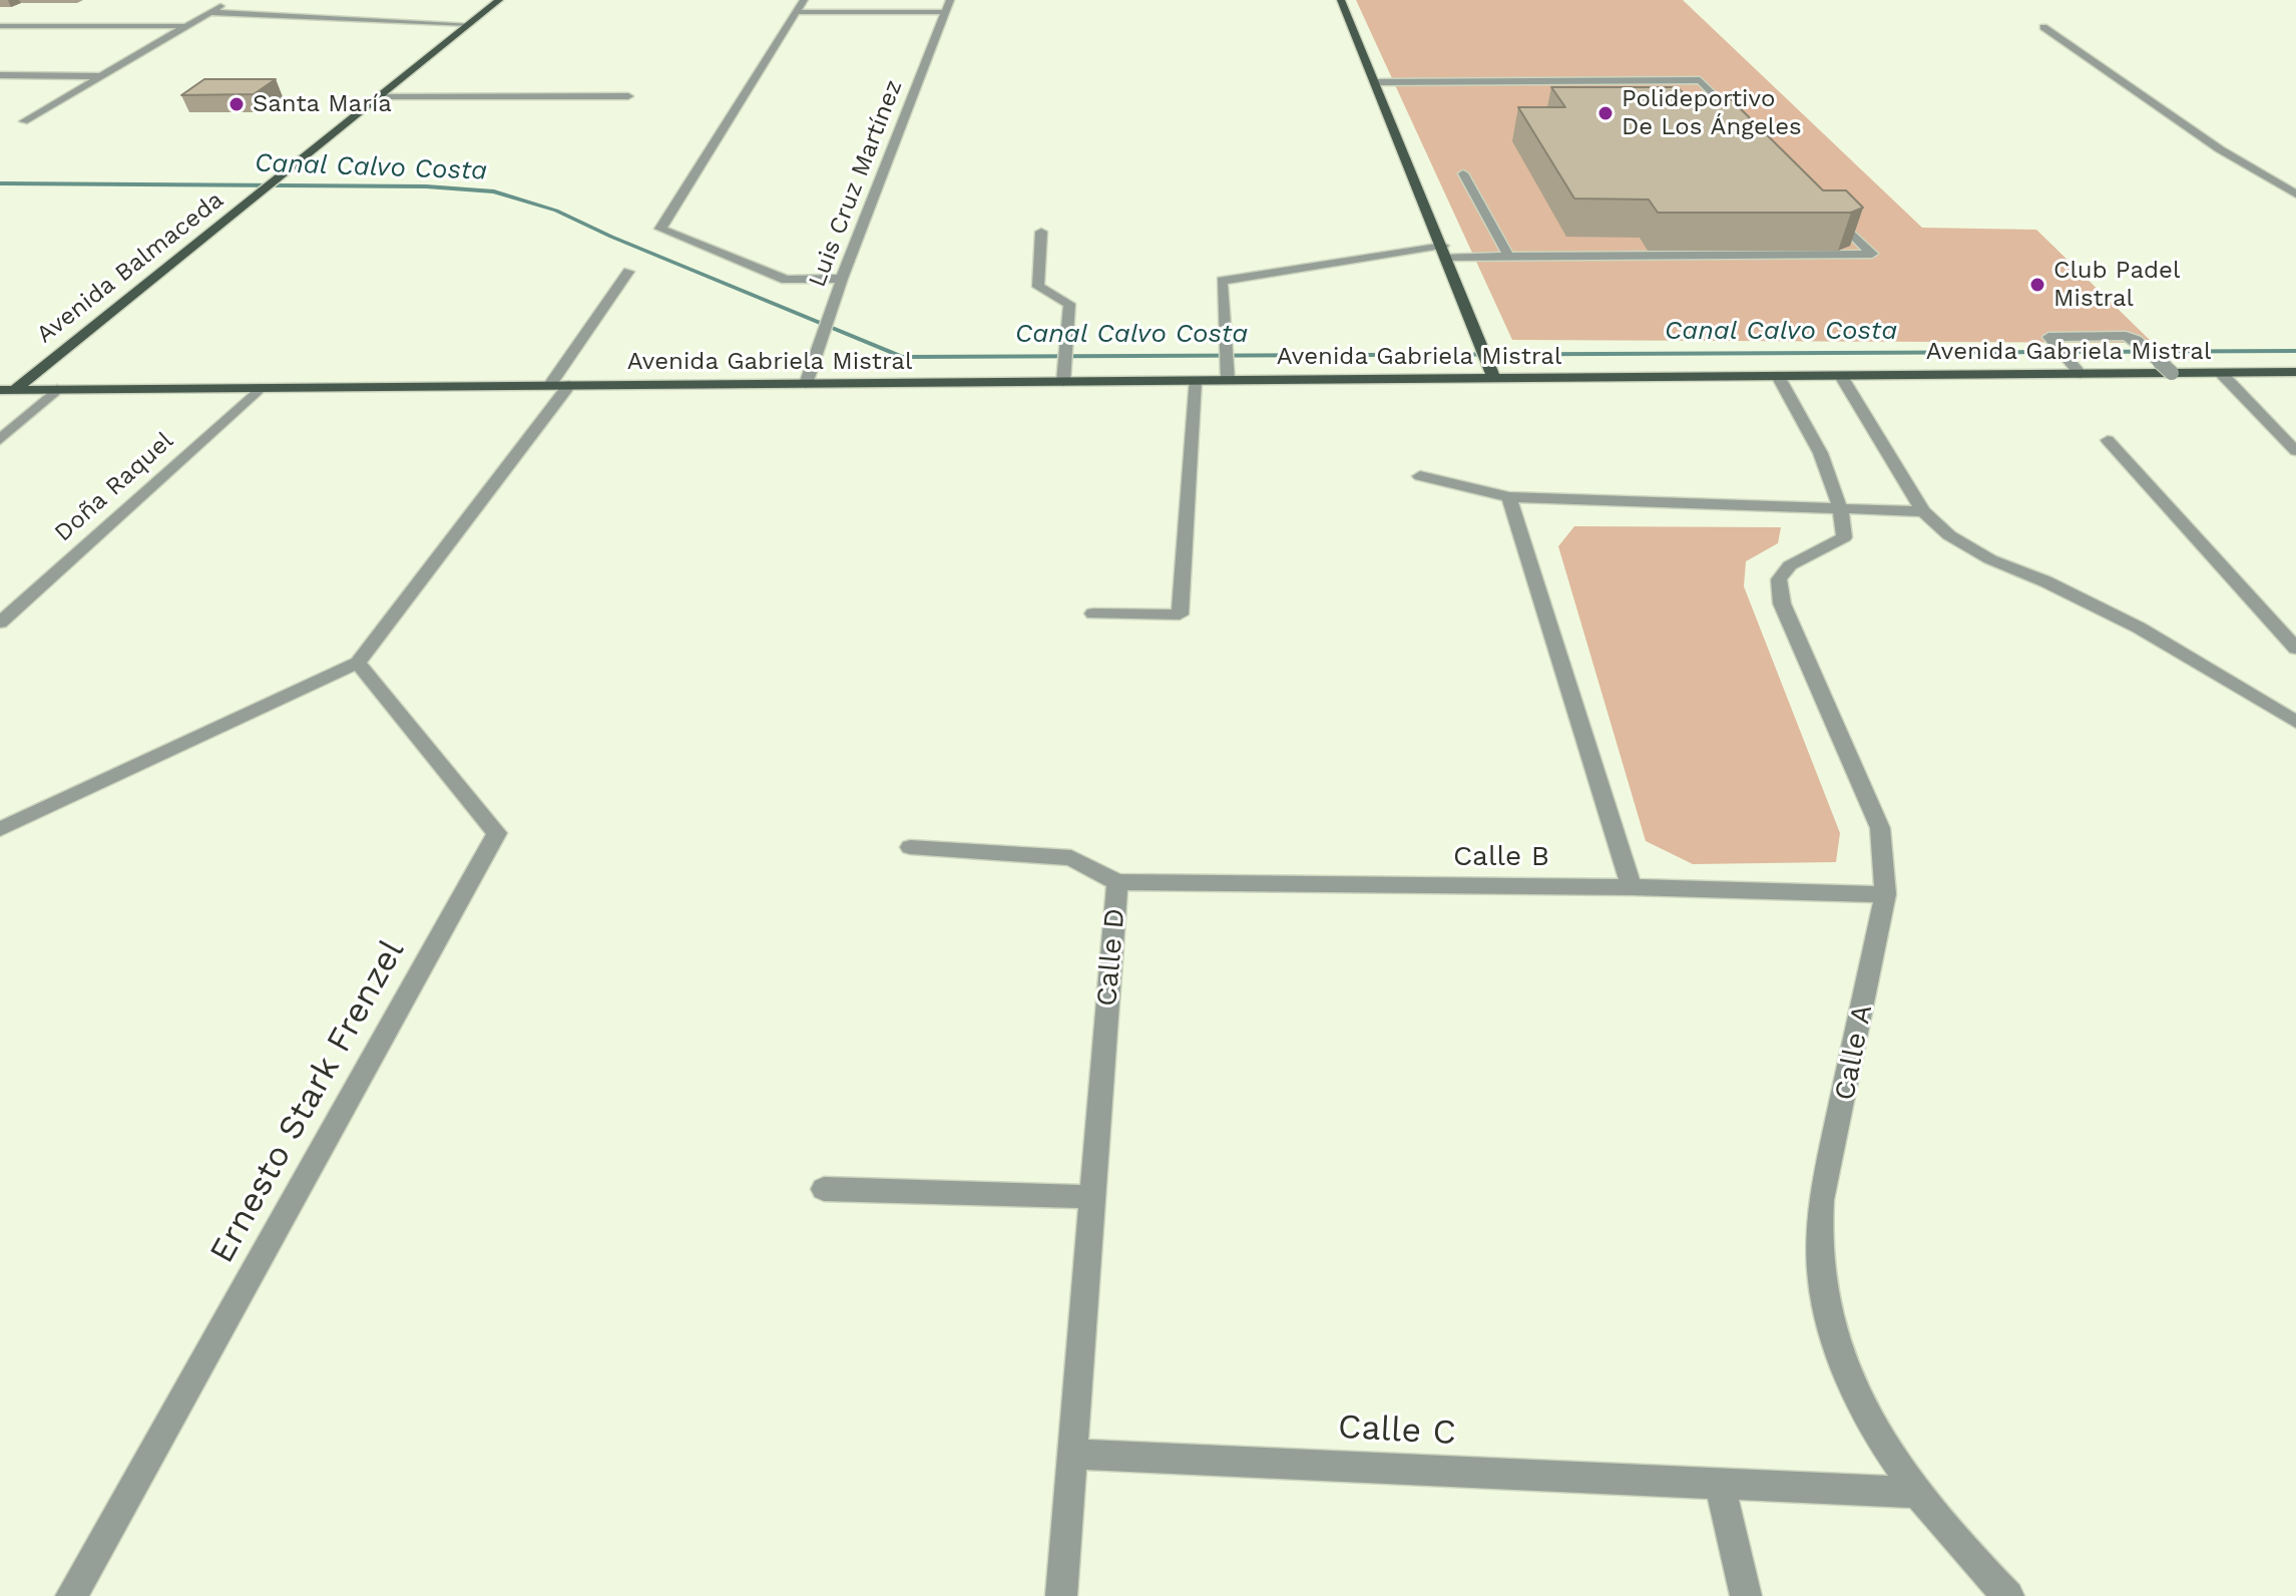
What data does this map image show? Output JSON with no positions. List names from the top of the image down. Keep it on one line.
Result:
{"streets":{"main road":["Avenida Balmaceda","Avenida Gabriela Mistral"],"street":["Luis Cruz Martínez","Doña Raquel","Calle B","Calle D","Calle A","Ernesto Stark Frenzel","Calle C"]},"crossings":[["Luis Cruz Martínez","Avenida Gabriela Mistral"],["Avenida Balmaceda","Avenida Gabriela Mistral"],["Avenida Gabriela Mistral","Doña Raquel"],["Calle B","Calle D"],["Calle B","Calle A"],["Calle D","Calle C"],["Calle A","Calle C"]],"water":["Canal Calvo Costa"],"places":["Santa María","Polideportivo De Los Ángeles","Club Padel Mistral"]}
